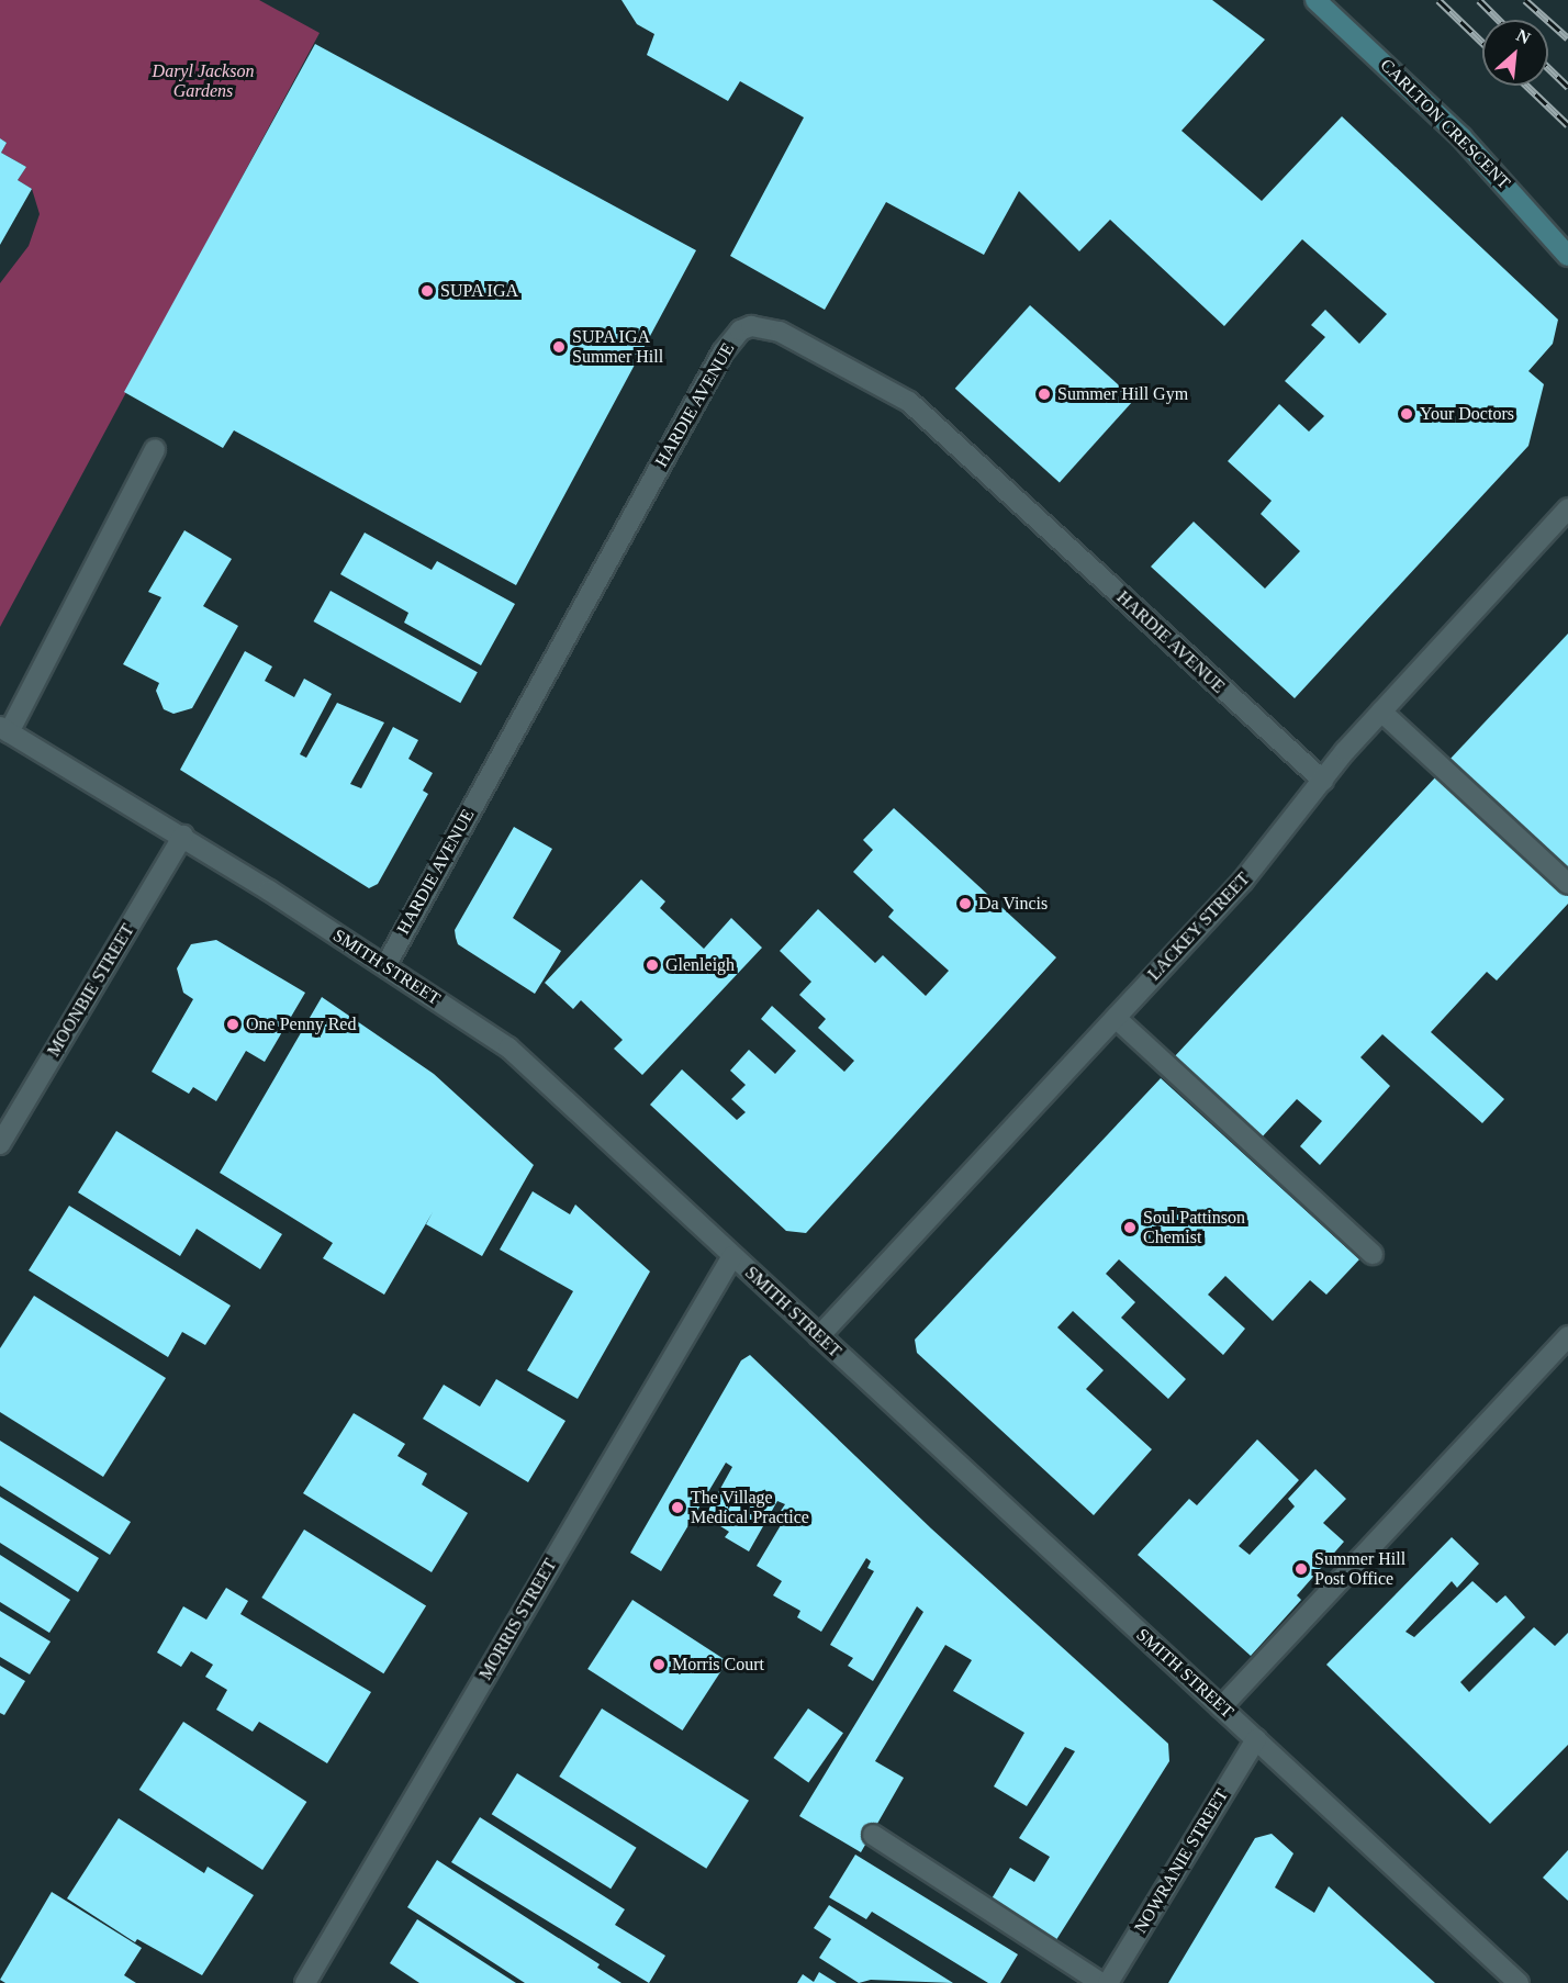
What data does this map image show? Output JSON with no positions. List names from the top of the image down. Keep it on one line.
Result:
{"streets":{"main road":["CARLTON CRESCENT"],"street":["HARDIE AVENUE","LACKEY STREET","SMITH STREET","MOONBIE STREET","MORRIS STREET","NOWRANIE STREET"]},"crossings":[["HARDIE AVENUE","LACKEY STREET"],["HARDIE AVENUE","SMITH STREET"],["LACKEY STREET","SMITH STREET"],["SMITH STREET","MOONBIE STREET"],["SMITH STREET","MORRIS STREET"],["SMITH STREET","NOWRANIE STREET"]],"parks":["Daryl Jackson Gardens"],"places":["SUPA IGA","SUPA IGA Summer Hill","Summer Hill Gym","Your Doctors","Da Vincis","Glenleigh","One Penny Red","Soul Pattinson Chemist","The Village Medical Practice","Summer Hill Post Office","Morris Court"],"north":"top right"}
